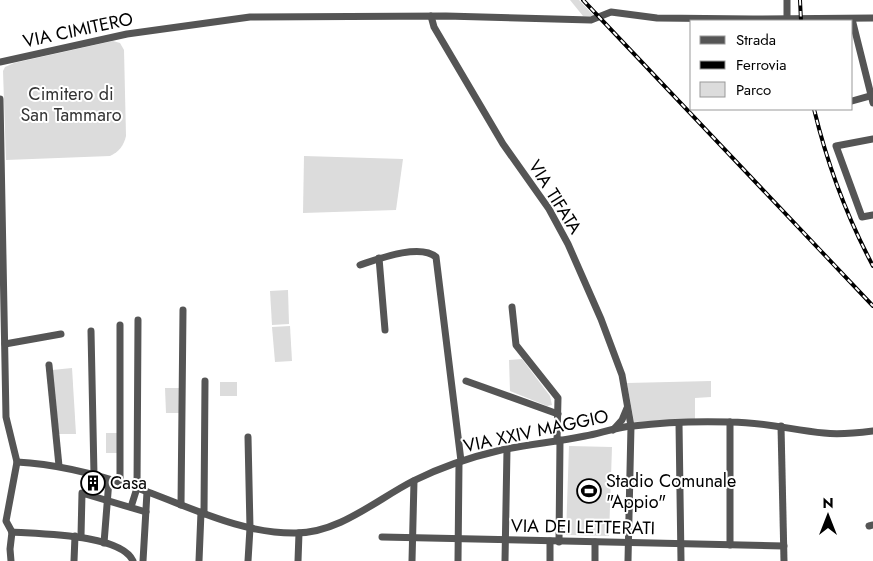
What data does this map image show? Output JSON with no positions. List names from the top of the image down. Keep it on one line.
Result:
{"streets":{"street":["VIA CIMITERO","VIA TIFATA","VIA XXIV MAGGIO","VIA DEI LETTERATI"]},"crossings":[["VIA CIMITERO","VIA TIFATA"],["VIA TIFATA","VIA XXIV MAGGIO"],["VIA TIFATA","VIA DEI LETTERATI"]],"parks":["Cimitero di San Tammaro"],"places":{"building":["Casa"],"sports":["Stadio Comunale \"Appio\""]},"legend":["Strada","Ferrovia","Parco"],"north":"top"}
